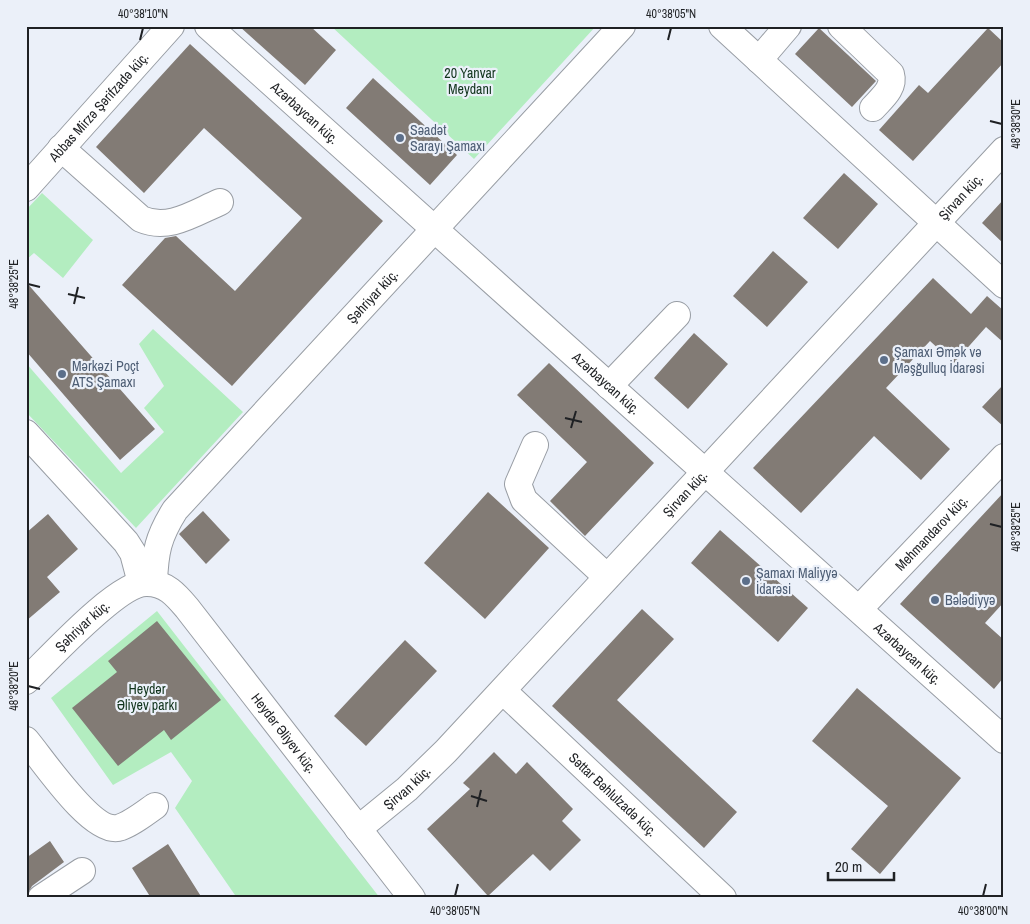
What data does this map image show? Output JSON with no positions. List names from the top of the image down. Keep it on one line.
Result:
{"streets":{"street":["Abbas Mirzə Şərifzadə küç.","Azərbaycan küç.","Şirvan küç.","Şəhriyar küç.","Mehmandarov küç.","Heydər Əliyev küç.","Səttar Bəhlulzadə küç."]},"crossings":[["Azərbaycan küç.","Şirvan küç."],["Azərbaycan küç.","Şəhriyar küç."],["Azərbaycan küç.","Mehmandarov küç."],["Şirvan küç.","Heydər Əliyev küç."],["Şirvan küç.","Səttar Bəhlulzadə küç."],["Şəhriyar küç.","Heydər Əliyev küç."]],"parks":["20 Yanvar Meydanı","Heydər Əliyev parkı"],"places":["Səadət Sarayı Şamaxı","Şamaxı Əmək və Məşğulluq İdarəsi","Mərkəzi Poçt ATS Şamaxı","Şamaxı Maliyyə İdarəsi","Bələdiyyə"],"scale_bar":"20 m","coordinates":["40°38'10\"N","40°38'05\"N","48°38'30\"E","48°38'25\"E","48°38'20\"E","40°38'00\"N"]}
